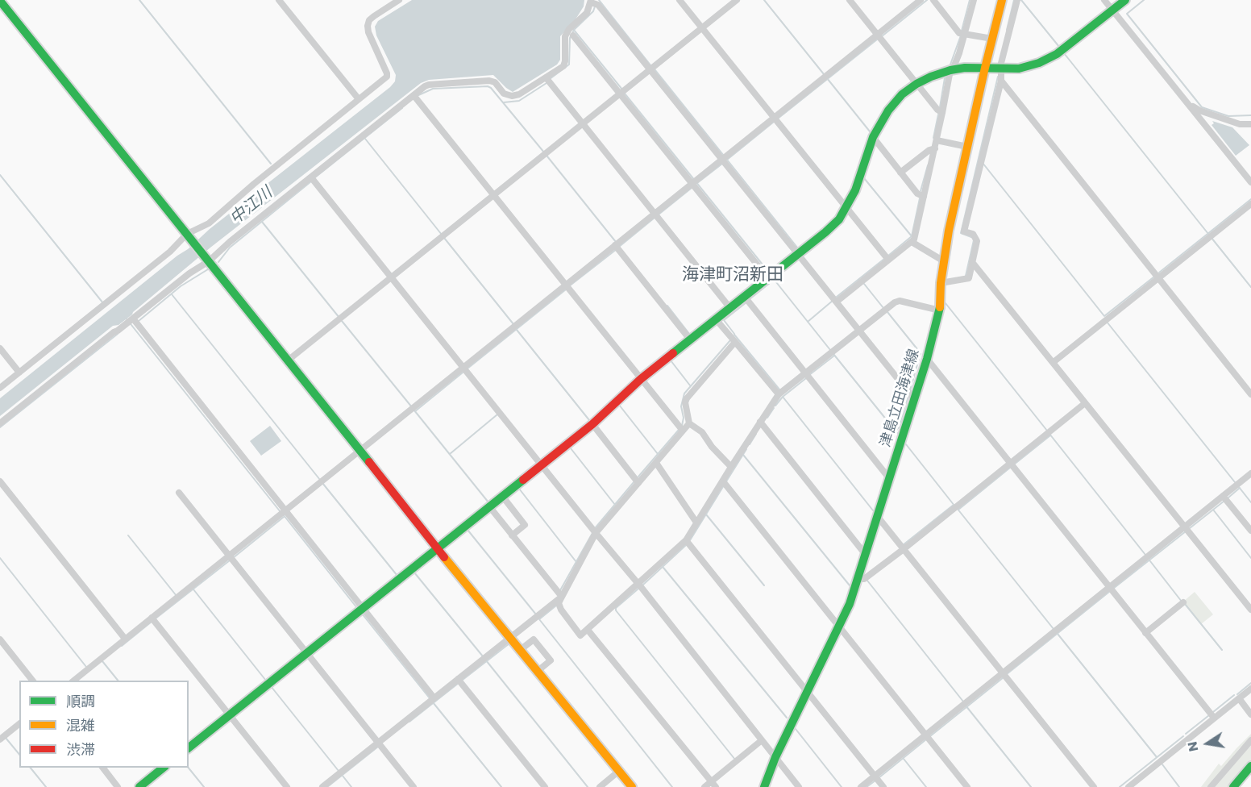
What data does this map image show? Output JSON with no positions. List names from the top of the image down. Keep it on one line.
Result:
{"streets":{"street":["津島立田海津線"]},"districts":["海津町沼新田"],"water":["中江川"],"legend":["順調","混雑","渋滞"],"north":"left"}
